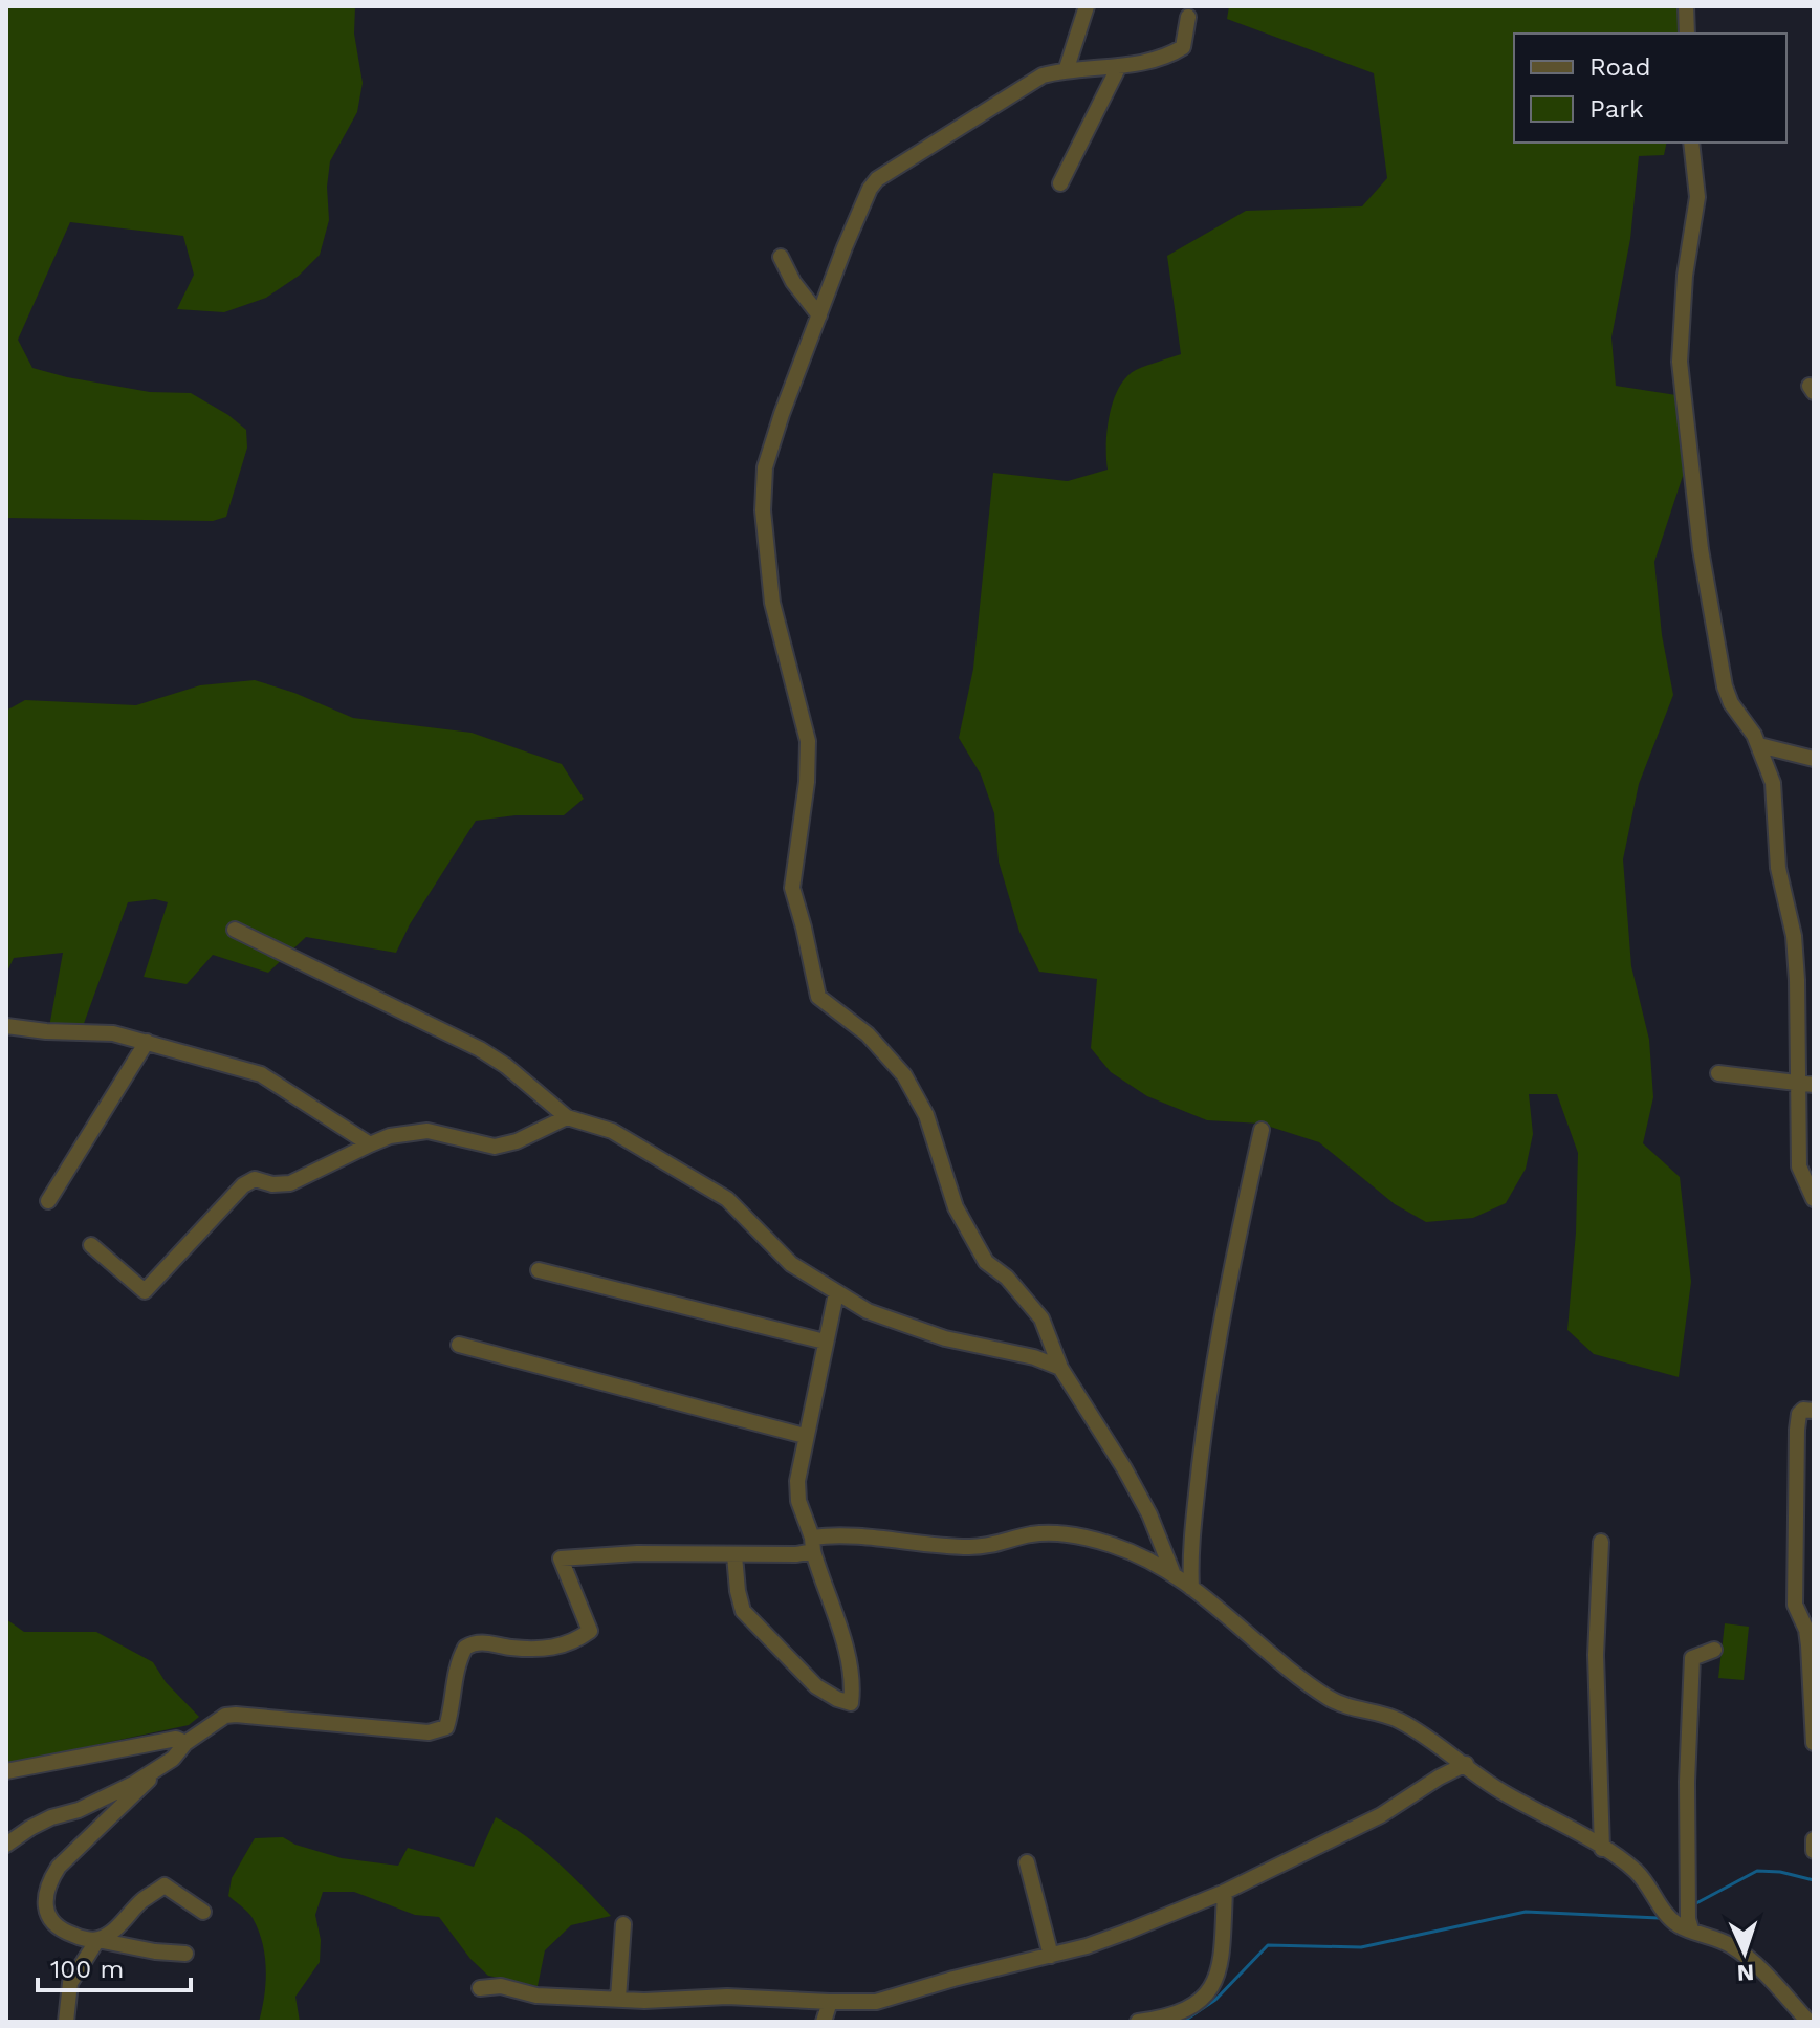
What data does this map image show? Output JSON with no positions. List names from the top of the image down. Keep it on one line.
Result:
{"legend":["Road","Park"],"scale_bar":"100 m","north":"bottom"}
